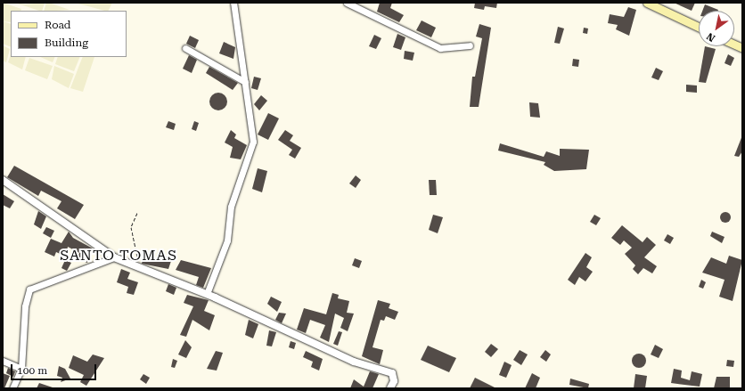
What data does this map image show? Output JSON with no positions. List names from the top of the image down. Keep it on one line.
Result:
{"districts":["SANTO TOMAS"],"legend":["Road","Building"],"scale_bar":"100 m","north":"bottom left"}
